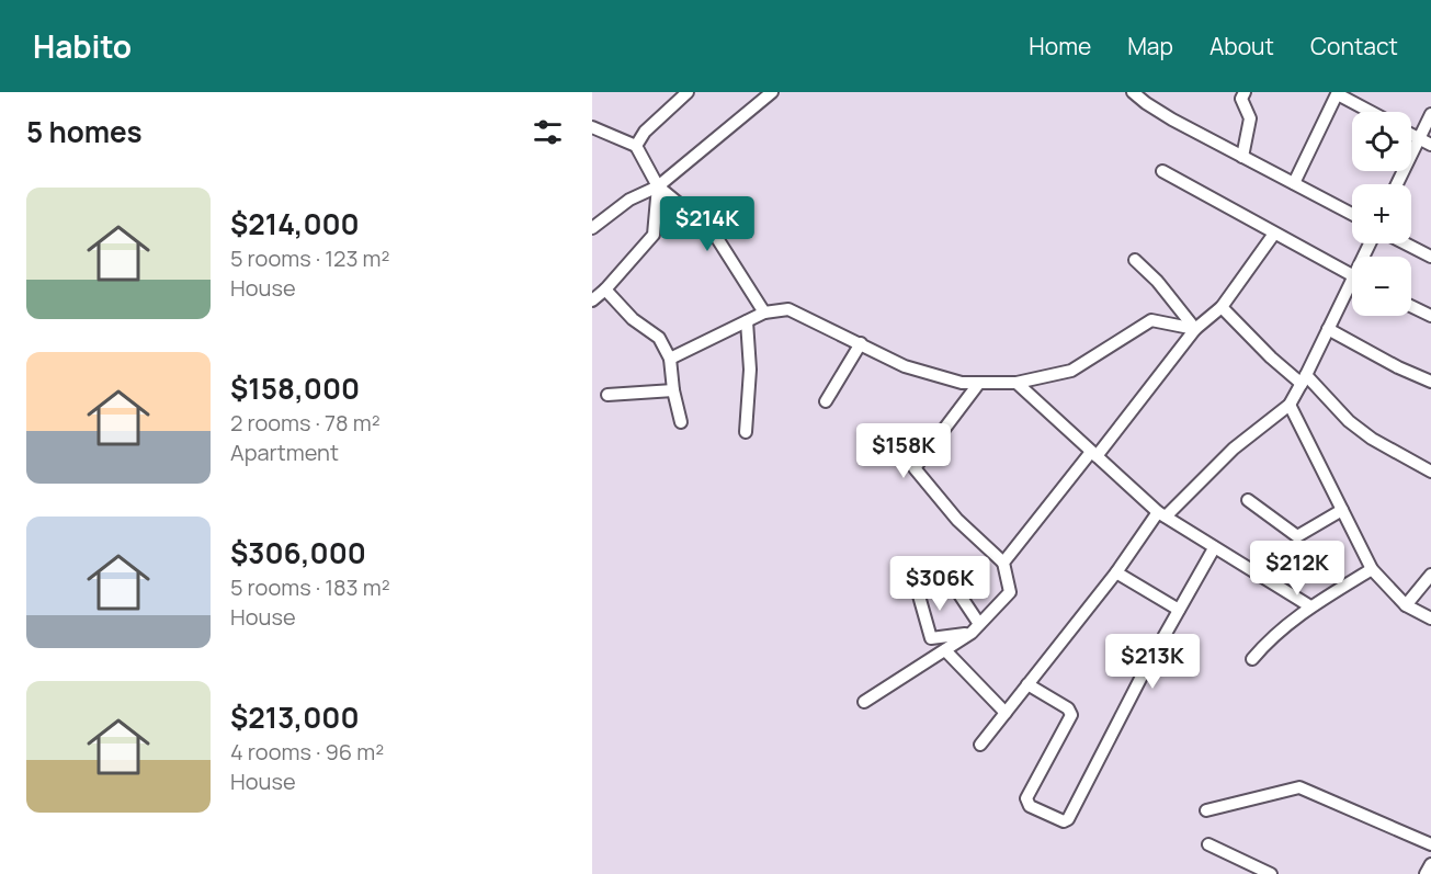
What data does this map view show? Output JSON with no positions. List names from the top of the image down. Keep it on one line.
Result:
{"page":{"header":"Habito","nav":["Home","Map","About","Contact"],"heading":"5 homes","map_buttons":["+","−"],"list":[{"name":"$214,000","note":"5 rooms · 123 m² · House"},{"name":"$158,000","note":"2 rooms · 78 m² · Apartment"},{"name":"$306,000","note":"5 rooms · 183 m² · House"},{"name":"$213,000","note":"4 rooms · 96 m² · House"}],"price":["$214K","$158K","$212K","$306K","$213K"]}}
